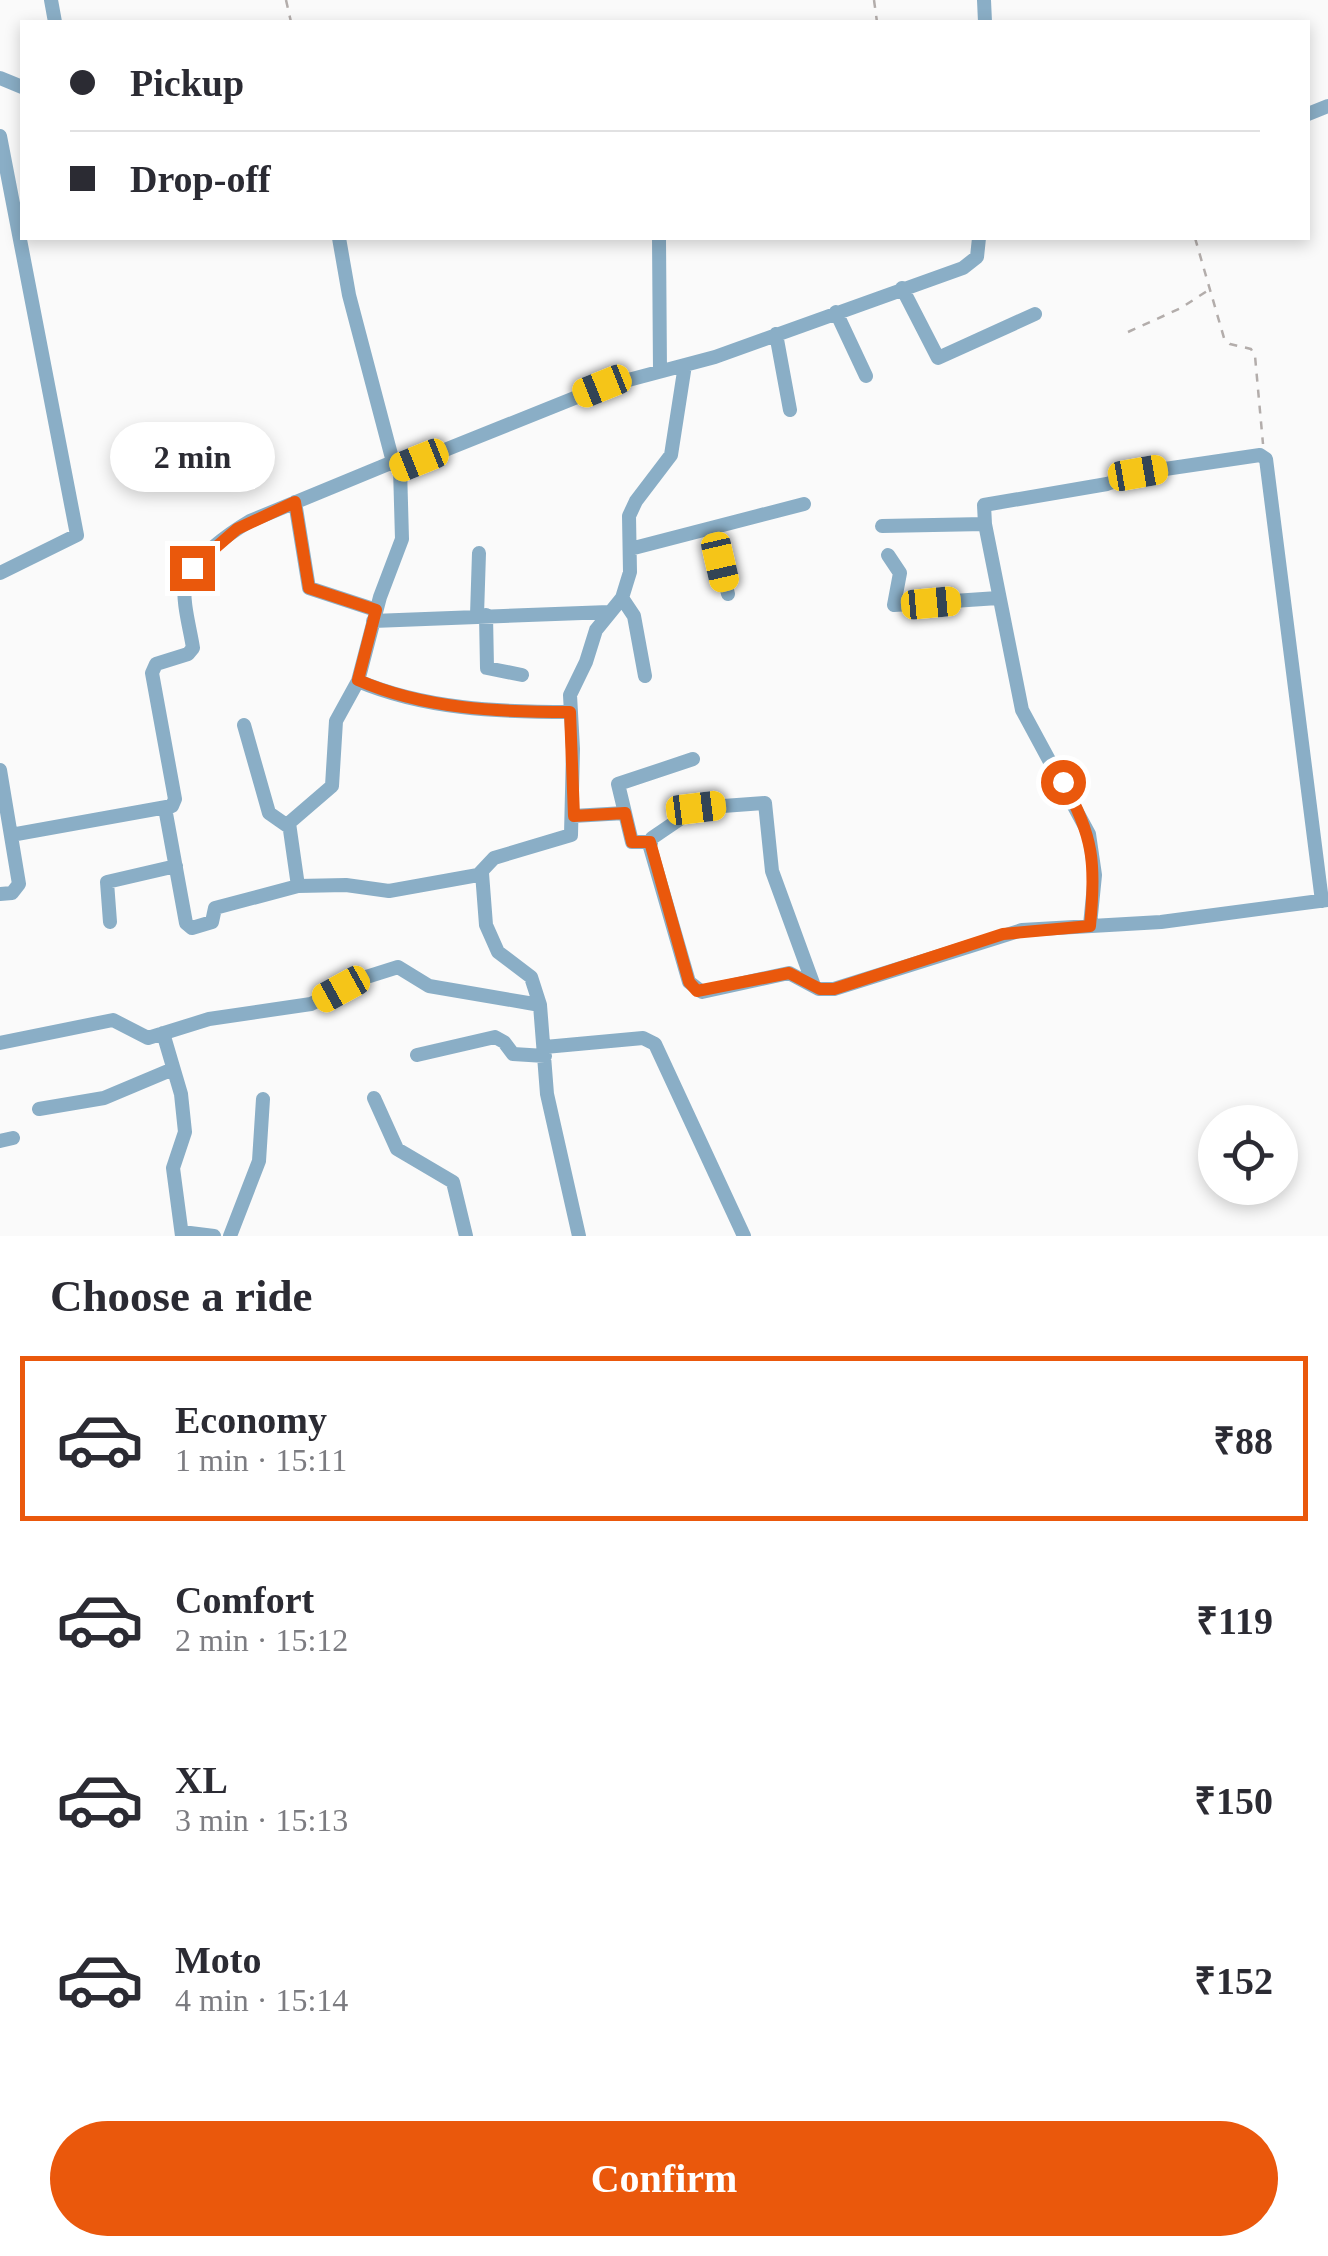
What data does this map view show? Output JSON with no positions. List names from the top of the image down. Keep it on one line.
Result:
{"page":{"banner":["Pickup","Drop-off"],"bubble":"2 min","heading":"Choose a ride","list":[{"name":"Economy","note":"1 min · 15:11","value":"₹88"},{"name":"Comfort","note":"2 min · 15:12","value":"₹119"},{"name":"XL","note":"3 min · 15:13","value":"₹150"},{"name":"Moto","note":"4 min · 15:14","value":"₹152"}],"buttons":"Confirm"}}
